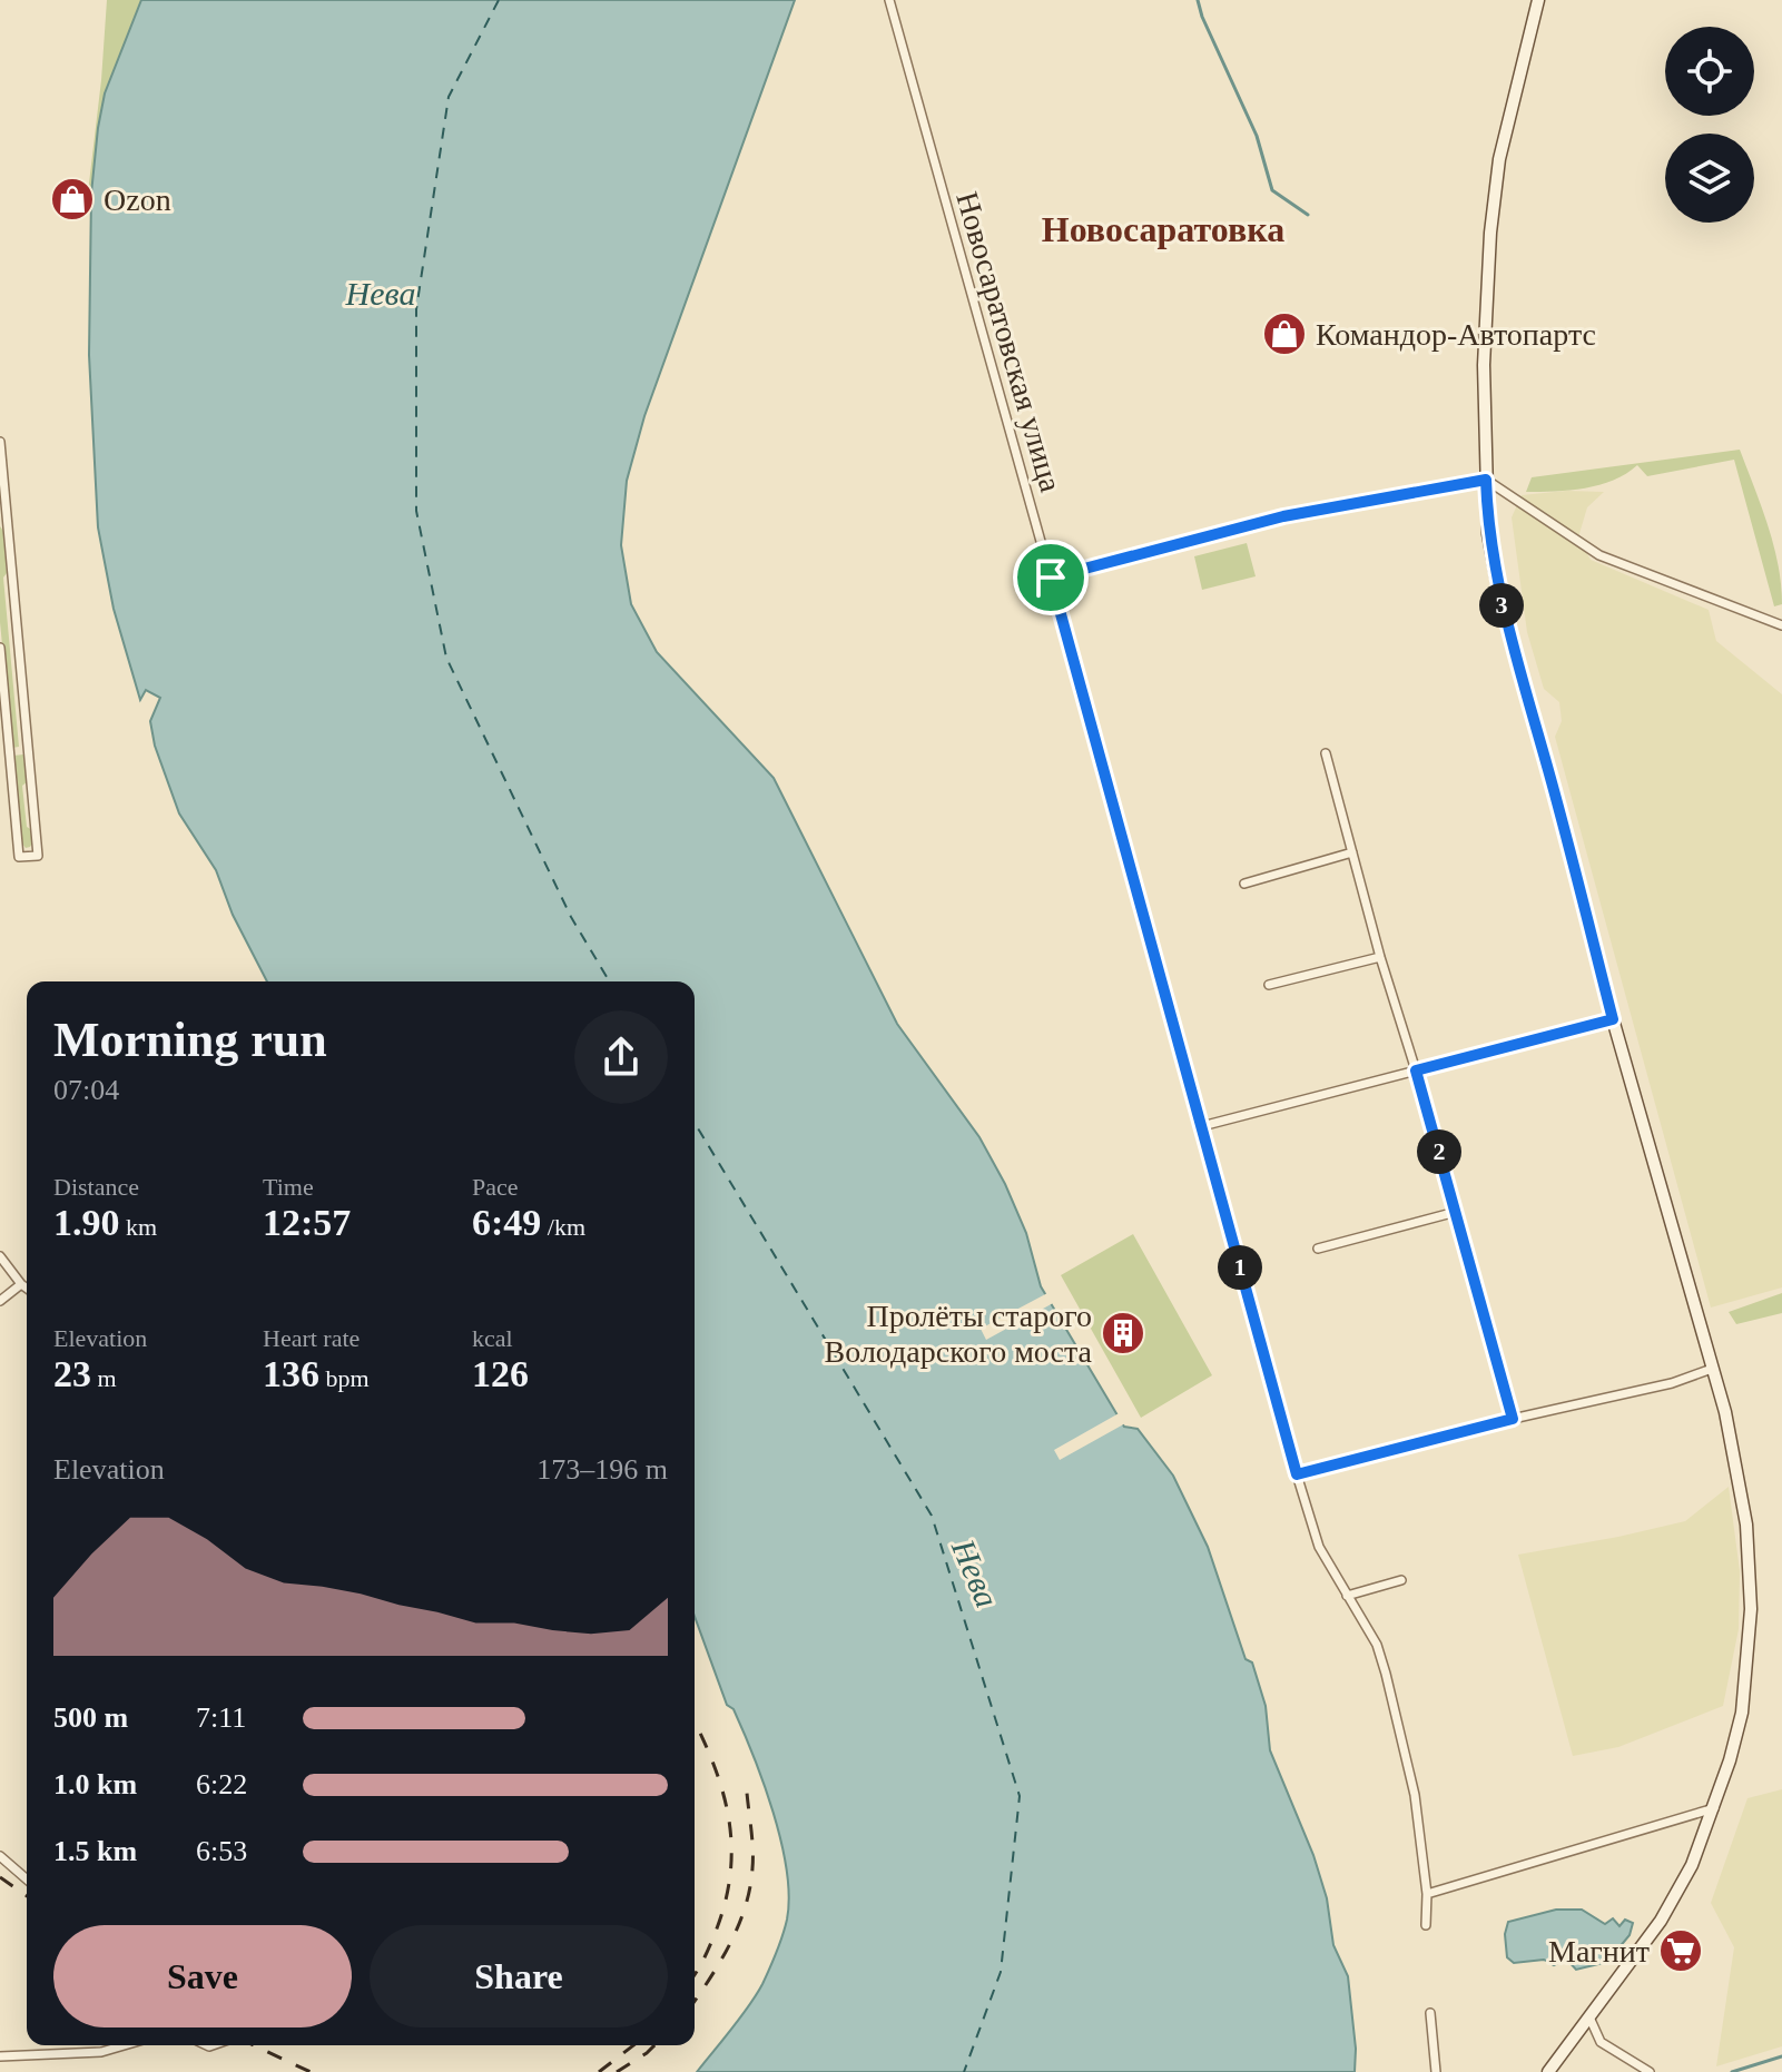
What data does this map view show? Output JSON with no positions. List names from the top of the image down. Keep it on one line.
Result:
{"streets":{"street":["Новосаратовская улица"]},"districts":["Новосаратовка"],"water":["Нева"],"places":{"shop":["Ozon","Командор-Автопартс"],"building":["Пролёты старого Володарского моста"],"supermarket":["Магнит"]},"page":{"pins":["3","2","1"],"heading":["Morning run","07:04"],"stats":[["Distance","1.90 km"],["Time","12:57"],["Pace","6:49 /km"],["Elevation","23 m"],["Heart rate","136 bpm"],["kcal","126"]],"chart":["Elevation","173–196 m"],"list":[{"name":"500 m","note":"7:11"},{"name":"1.0 km","note":"6:22"},{"name":"1.5 km","note":"6:53"}],"buttons":["Save","Share"]}}
